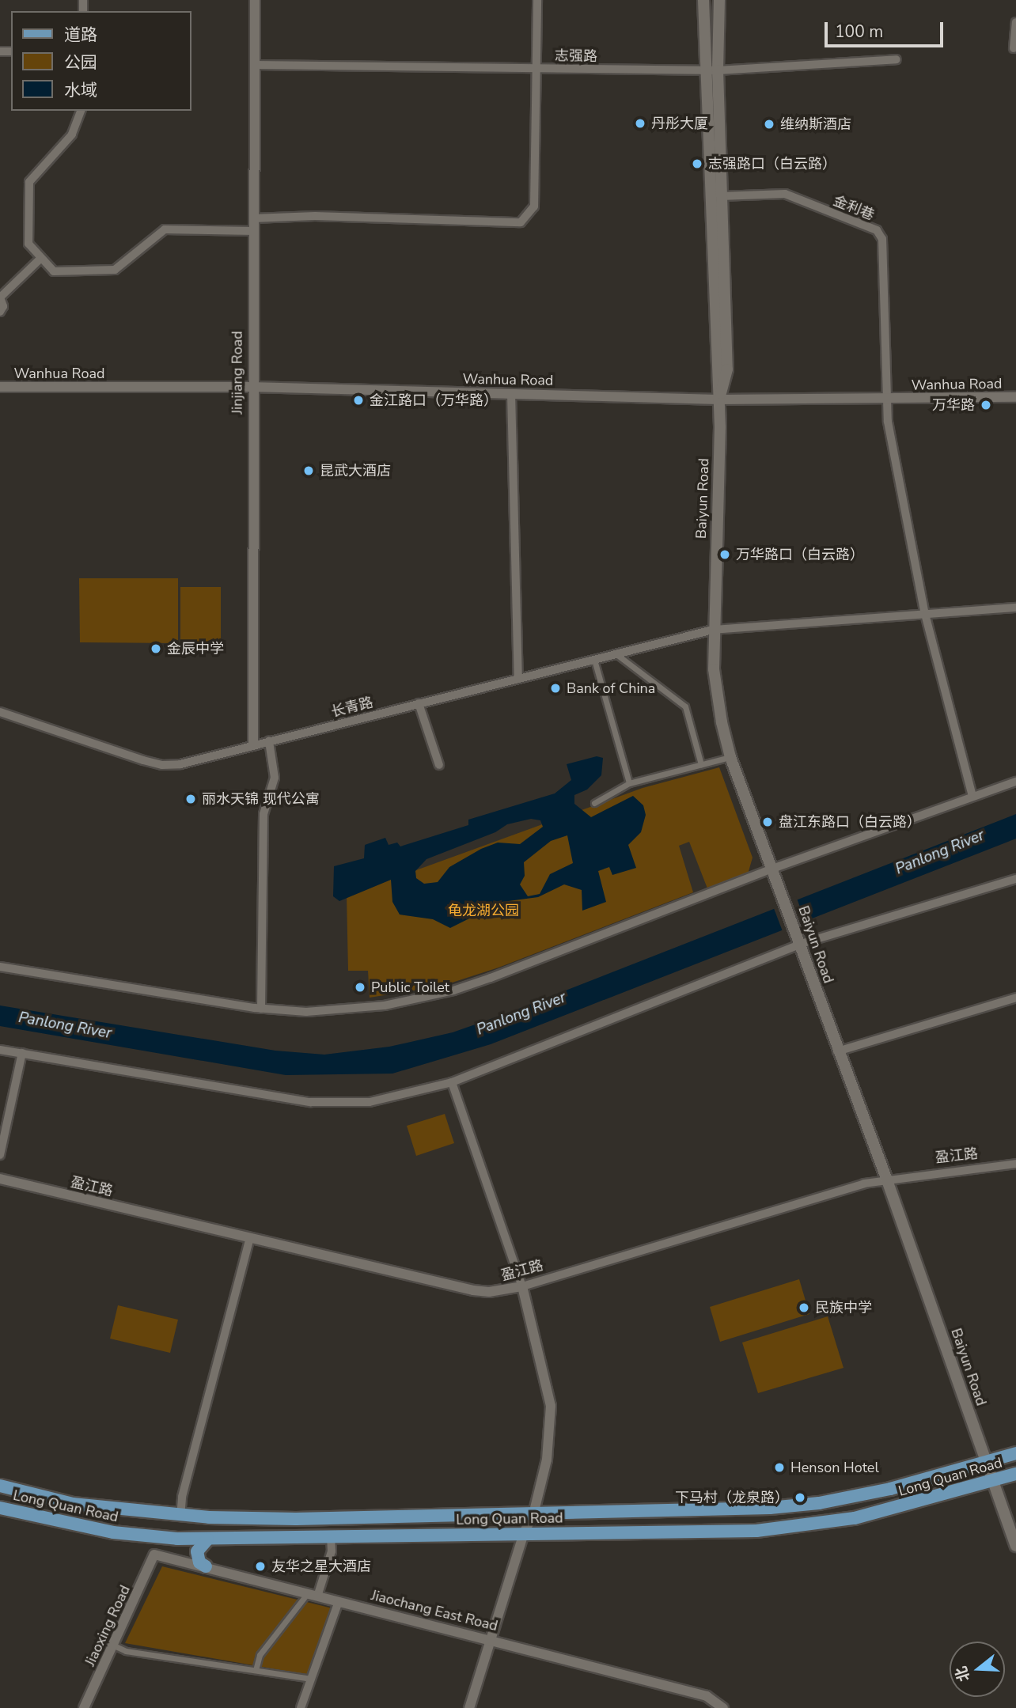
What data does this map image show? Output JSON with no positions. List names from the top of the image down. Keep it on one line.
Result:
{"streets":{"main road":["Baiyun Road","Long Quan Road"],"street":["志强路","金利巷","Jinjiang Road","Wanhua Road","长青路","盈江路","Jiaochang East Road","Jiaoxing Road"]},"crossings":[["志强路","Jinjiang Road"],["志强路","Baiyun Road"],["金利巷","Wanhua Road"],["金利巷","Baiyun Road"],["Jinjiang Road","Wanhua Road"],["Jinjiang Road","长青路"],["Wanhua Road","Baiyun Road"],["Baiyun Road","长青路"],["Baiyun Road","盈江路"],["Baiyun Road","Long Quan Road"],["Jiaochang East Road","Jiaoxing Road"]],"water":["Panlong River"],"parks":["龟龙湖公园"],"places":["丹彤大厦","维纳斯酒店","志强路口（白云路）","金江路口（万华路）","万华路","昆武大酒店","万华路口（白云路）","金辰中学","Bank of China","丽水天锦 现代公寓","盘江东路口（白云路）","Public Toilet","民族中学","Henson Hotel","下马村（龙泉路）","友华之星大酒店"],"legend":["道路","公园","水域"],"scale_bar":"100 m","north":"left"}
